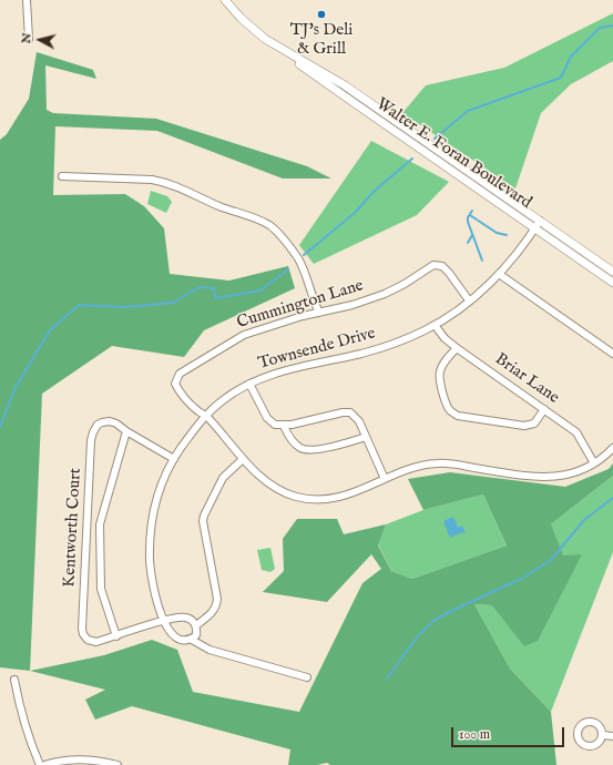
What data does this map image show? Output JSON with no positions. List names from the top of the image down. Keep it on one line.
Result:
{"streets":{"street":["Walter E. Foran Boulevard","Cummington Lane","Townsende Drive","Briar Lane","Kentworth Court"]},"crossings":[["Walter E. Foran Boulevard","Townsende Drive"],["Cummington Lane","Townsende Drive"],["Cummington Lane","Briar Lane"],["Townsende Drive","Briar Lane"],["Townsende Drive","Kentworth Court"]],"places":["TJ's Deli & Grill"],"scale_bar":"100 m","north":"left"}
